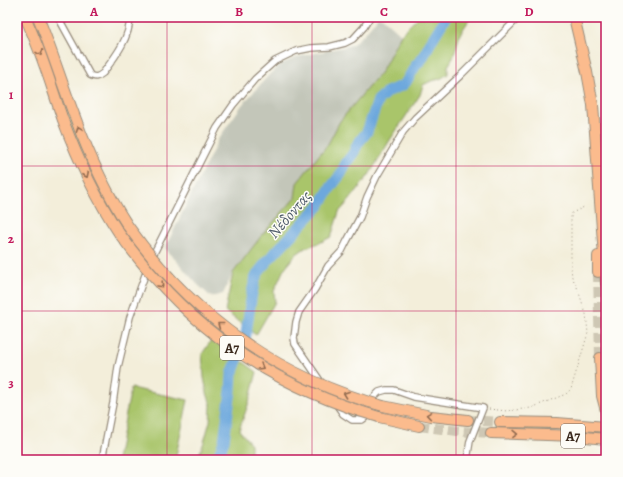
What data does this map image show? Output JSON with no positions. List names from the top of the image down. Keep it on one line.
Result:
{"streets":{"highway":["Α7"]},"water":["Νέδoντας"],"grid":{"columns":["A","B","C","D"],"rows":["1","2","3"]}}
